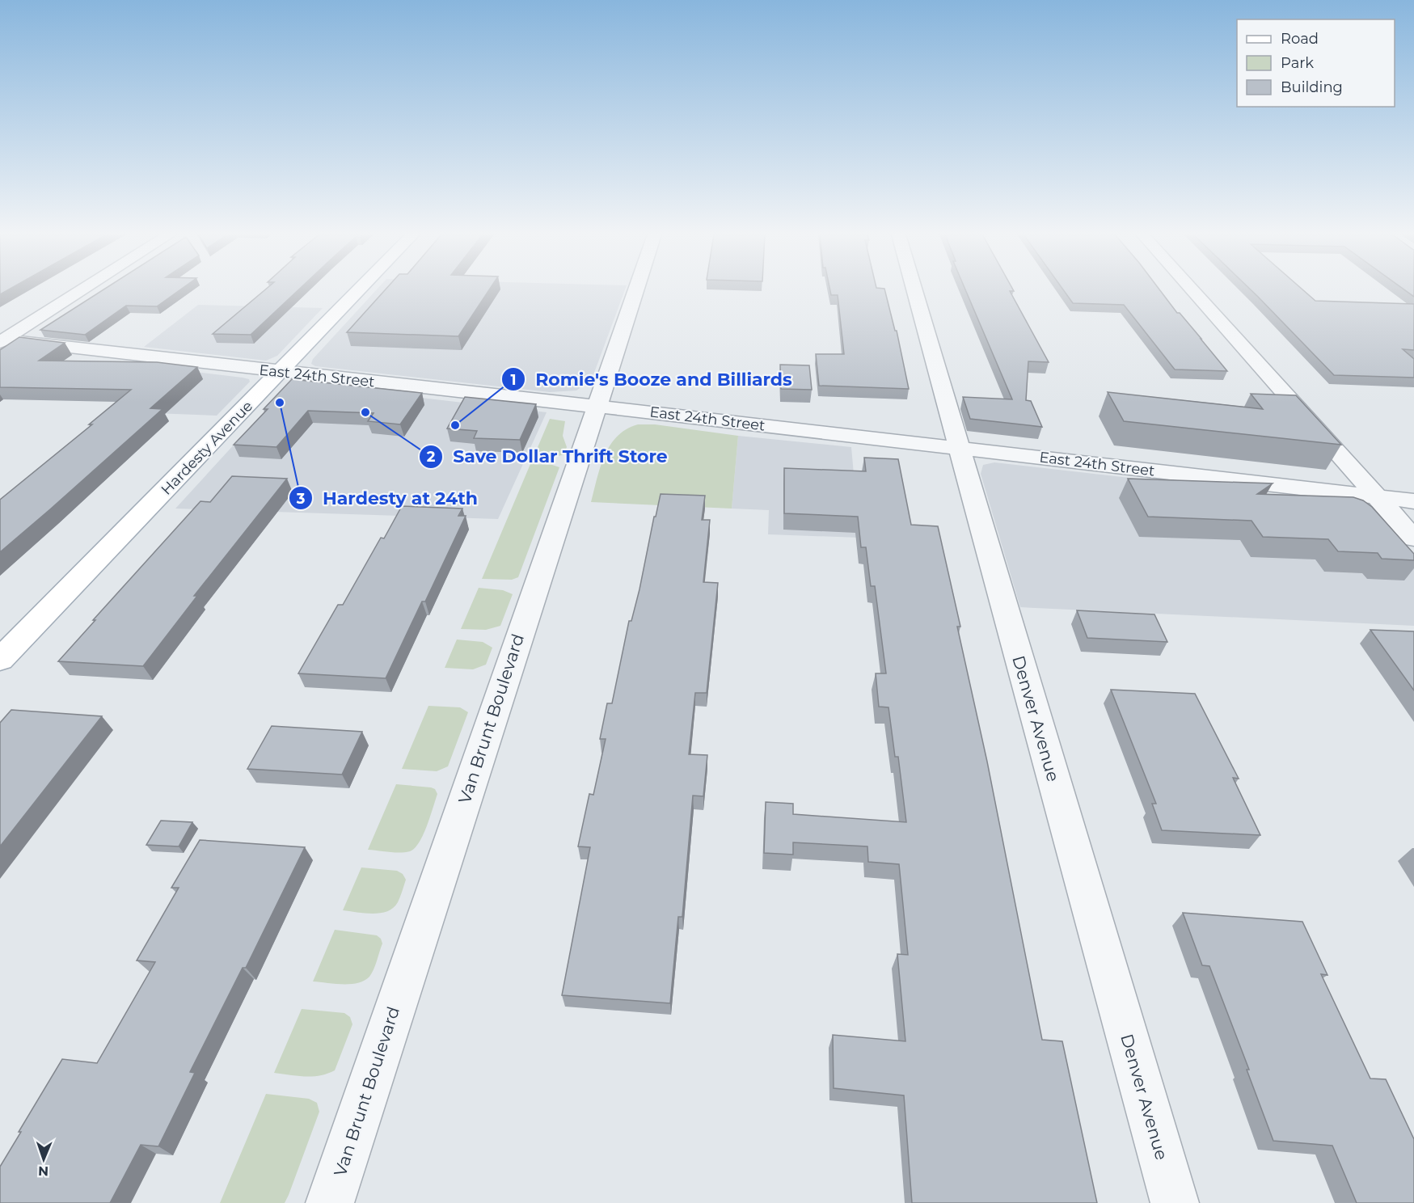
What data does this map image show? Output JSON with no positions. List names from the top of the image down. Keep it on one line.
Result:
{"streets":{"main road":["Hardesty Avenue"],"street":["East 24th Street","Van Brunt Boulevard","Denver Avenue"]},"crossings":[["East 24th Street","Hardesty Avenue"],["East 24th Street","Van Brunt Boulevard"],["East 24th Street","Denver Avenue"]],"places":["Hardesty at 24th","Save Dollar Thrift Store","Romie's Booze and Billiards"],"legend":["Road","Park","Building"],"north":"bottom"}
